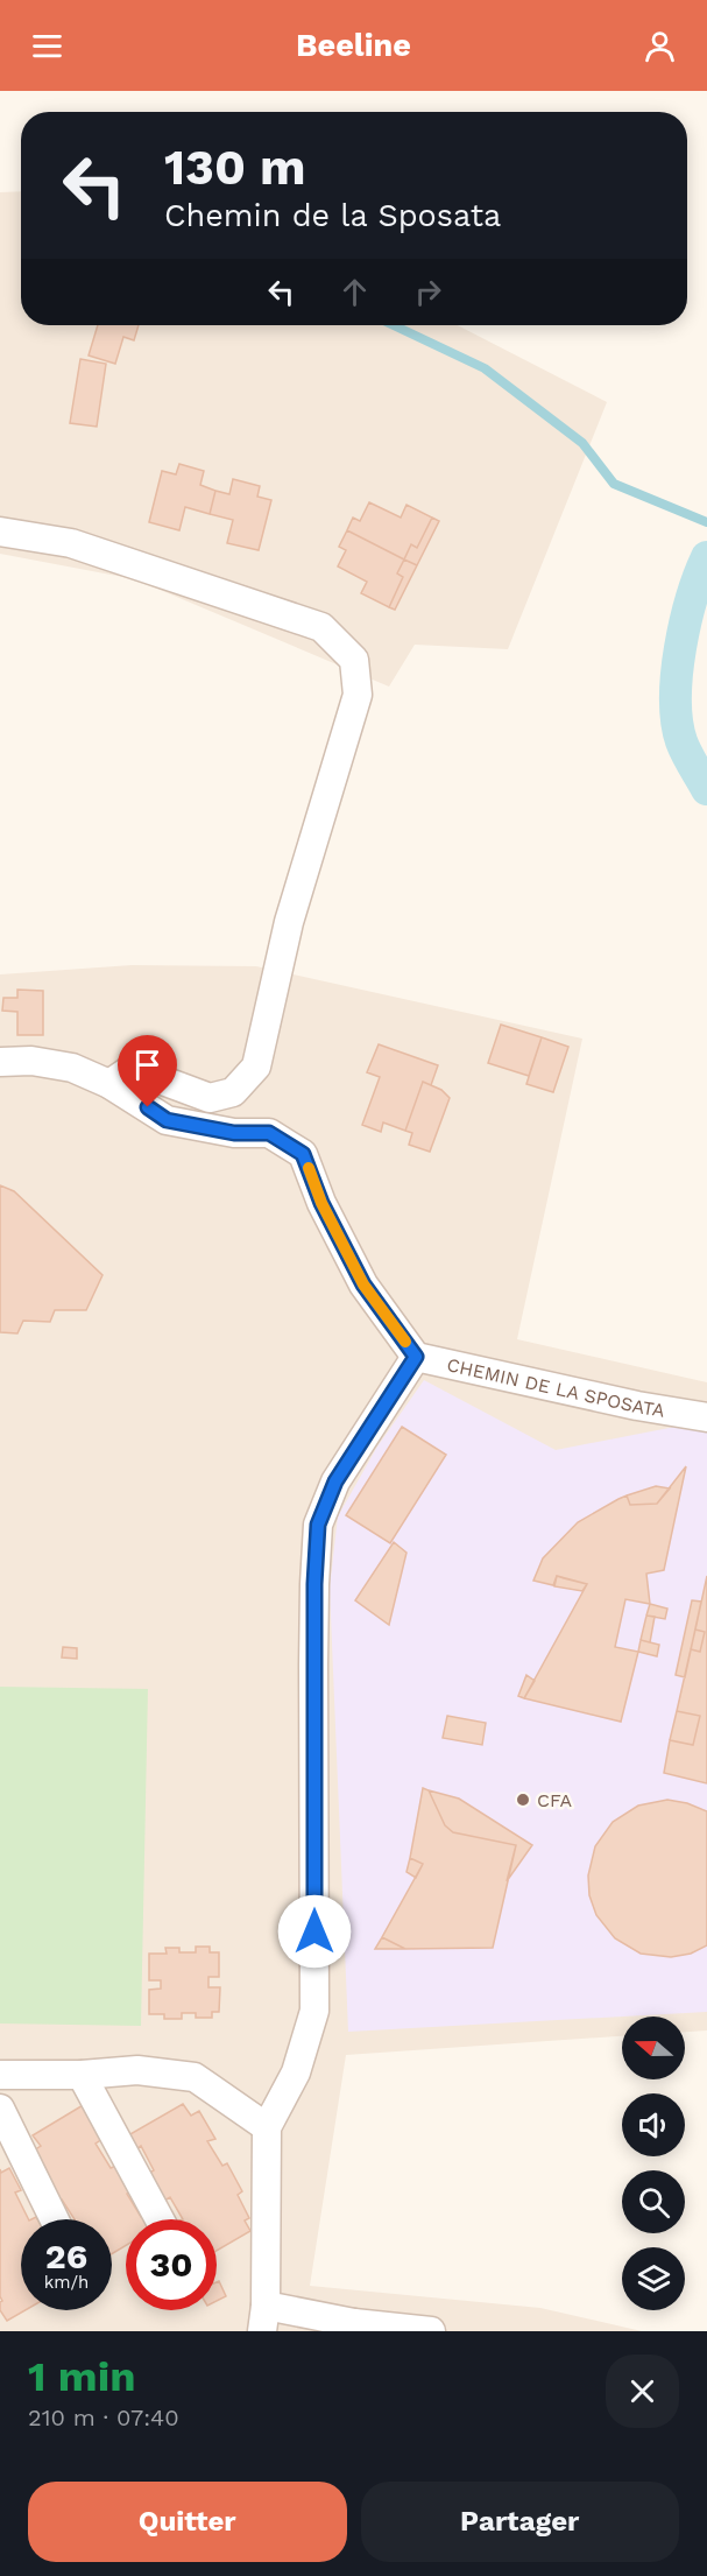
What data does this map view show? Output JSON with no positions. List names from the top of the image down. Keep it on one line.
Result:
{"streets":{"street":["CHEMIN DE LA SPOSATA"]},"places":["CFA"],"north":"left","page":{"header":"Beeline","turn":["130 m","Chemin de la Sposata"],"speed":"26 km/h","limit":"30","heading":["1 min","210 m · 07:40"],"buttons":["Quitter","Partager"]}}
